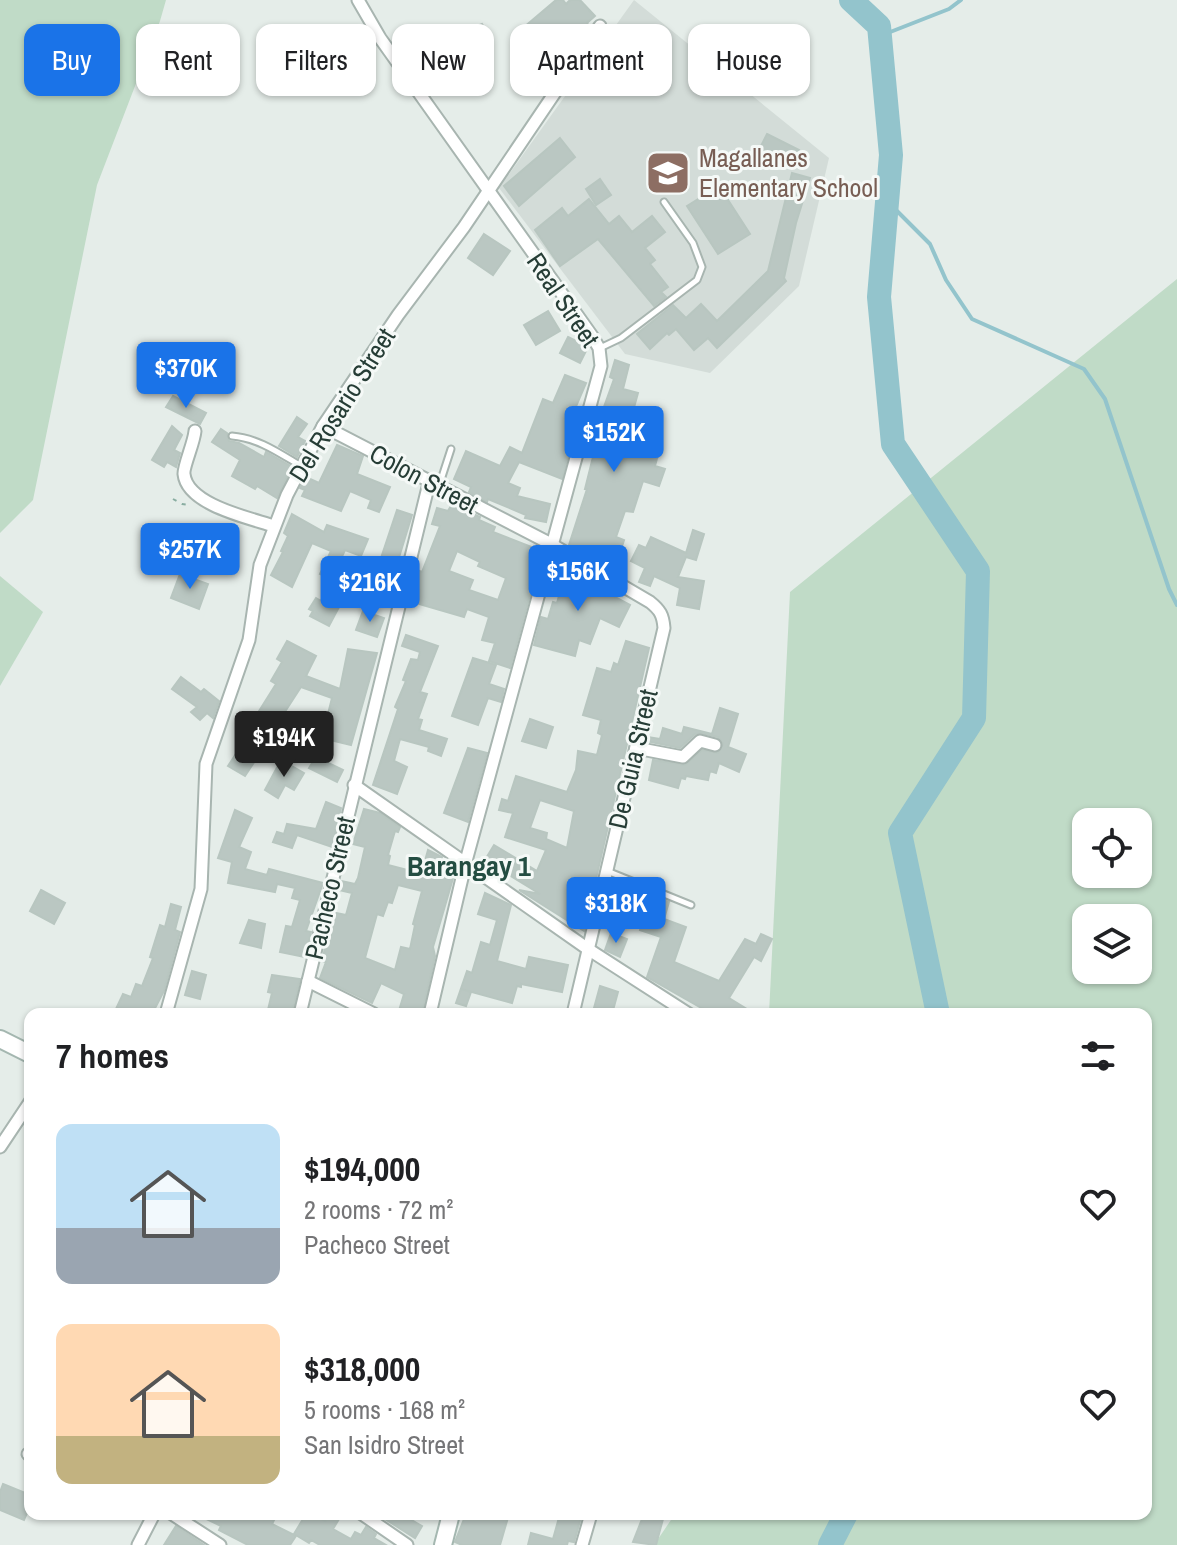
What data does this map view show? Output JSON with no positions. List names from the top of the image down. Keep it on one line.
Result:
{"streets":{"street":["Real Street","Del Rosario Street","Colon Street","De Guia Street","Pacheco Street"]},"crossings":[["Real Street","Del Rosario Street"],["Real Street","Colon Street"],["Del Rosario Street","Colon Street"],["Colon Street","De Guia Street"],["Colon Street","Pacheco Street"]],"districts":["Barangay 1"],"places":{"school or university":["Magallanes Elementary School"]},"page":{"chip":["Buy","Rent","Filters","New","Apartment","House"],"price":["$370K","$152K","$257K","$156K","$216K","$194K","$318K"],"heading":"7 homes","list":[{"name":"$194,000","note":"2 rooms · 72 m² · Pacheco Street"},{"name":"$318,000","note":"5 rooms · 168 m² · San Isidro Street"}]}}
